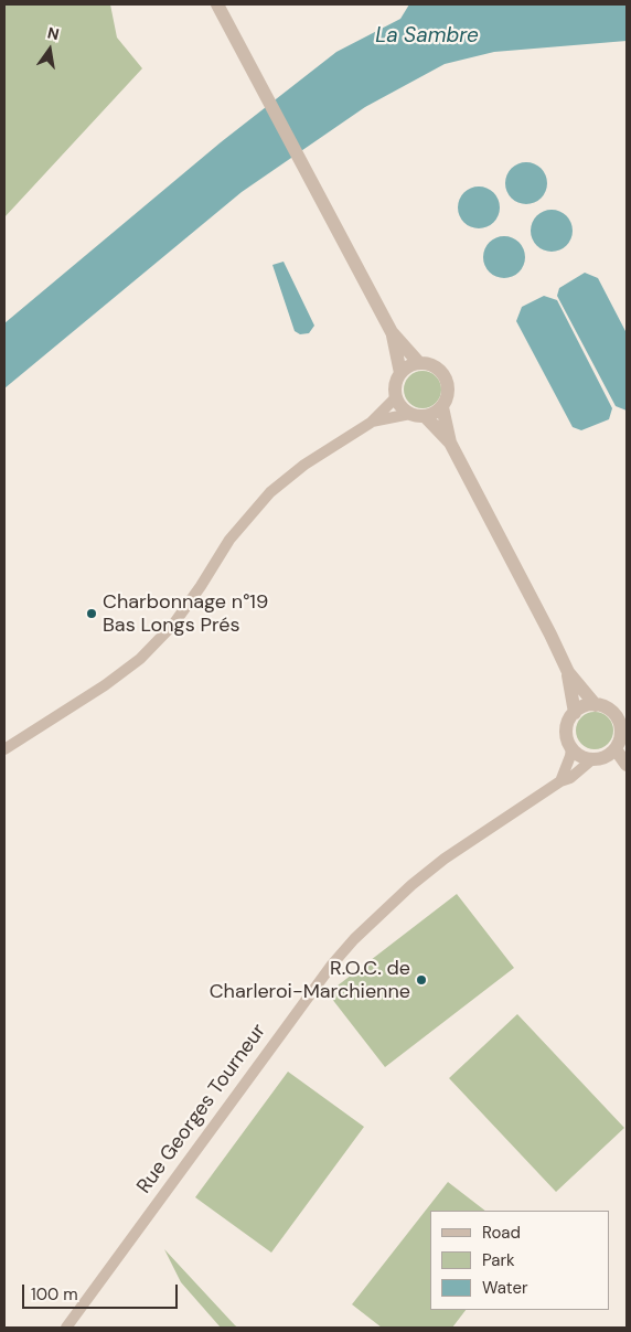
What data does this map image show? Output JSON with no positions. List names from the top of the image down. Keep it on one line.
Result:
{"streets":{"street":["Rue Georges Tourneur"]},"water":["La Sambre"],"places":["Charbonnage n°19 Bas Longs Prés","R.O.C. de Charleroi-Marchienne"],"legend":["Road","Park","Water"],"scale_bar":"100 m","north":"top"}
